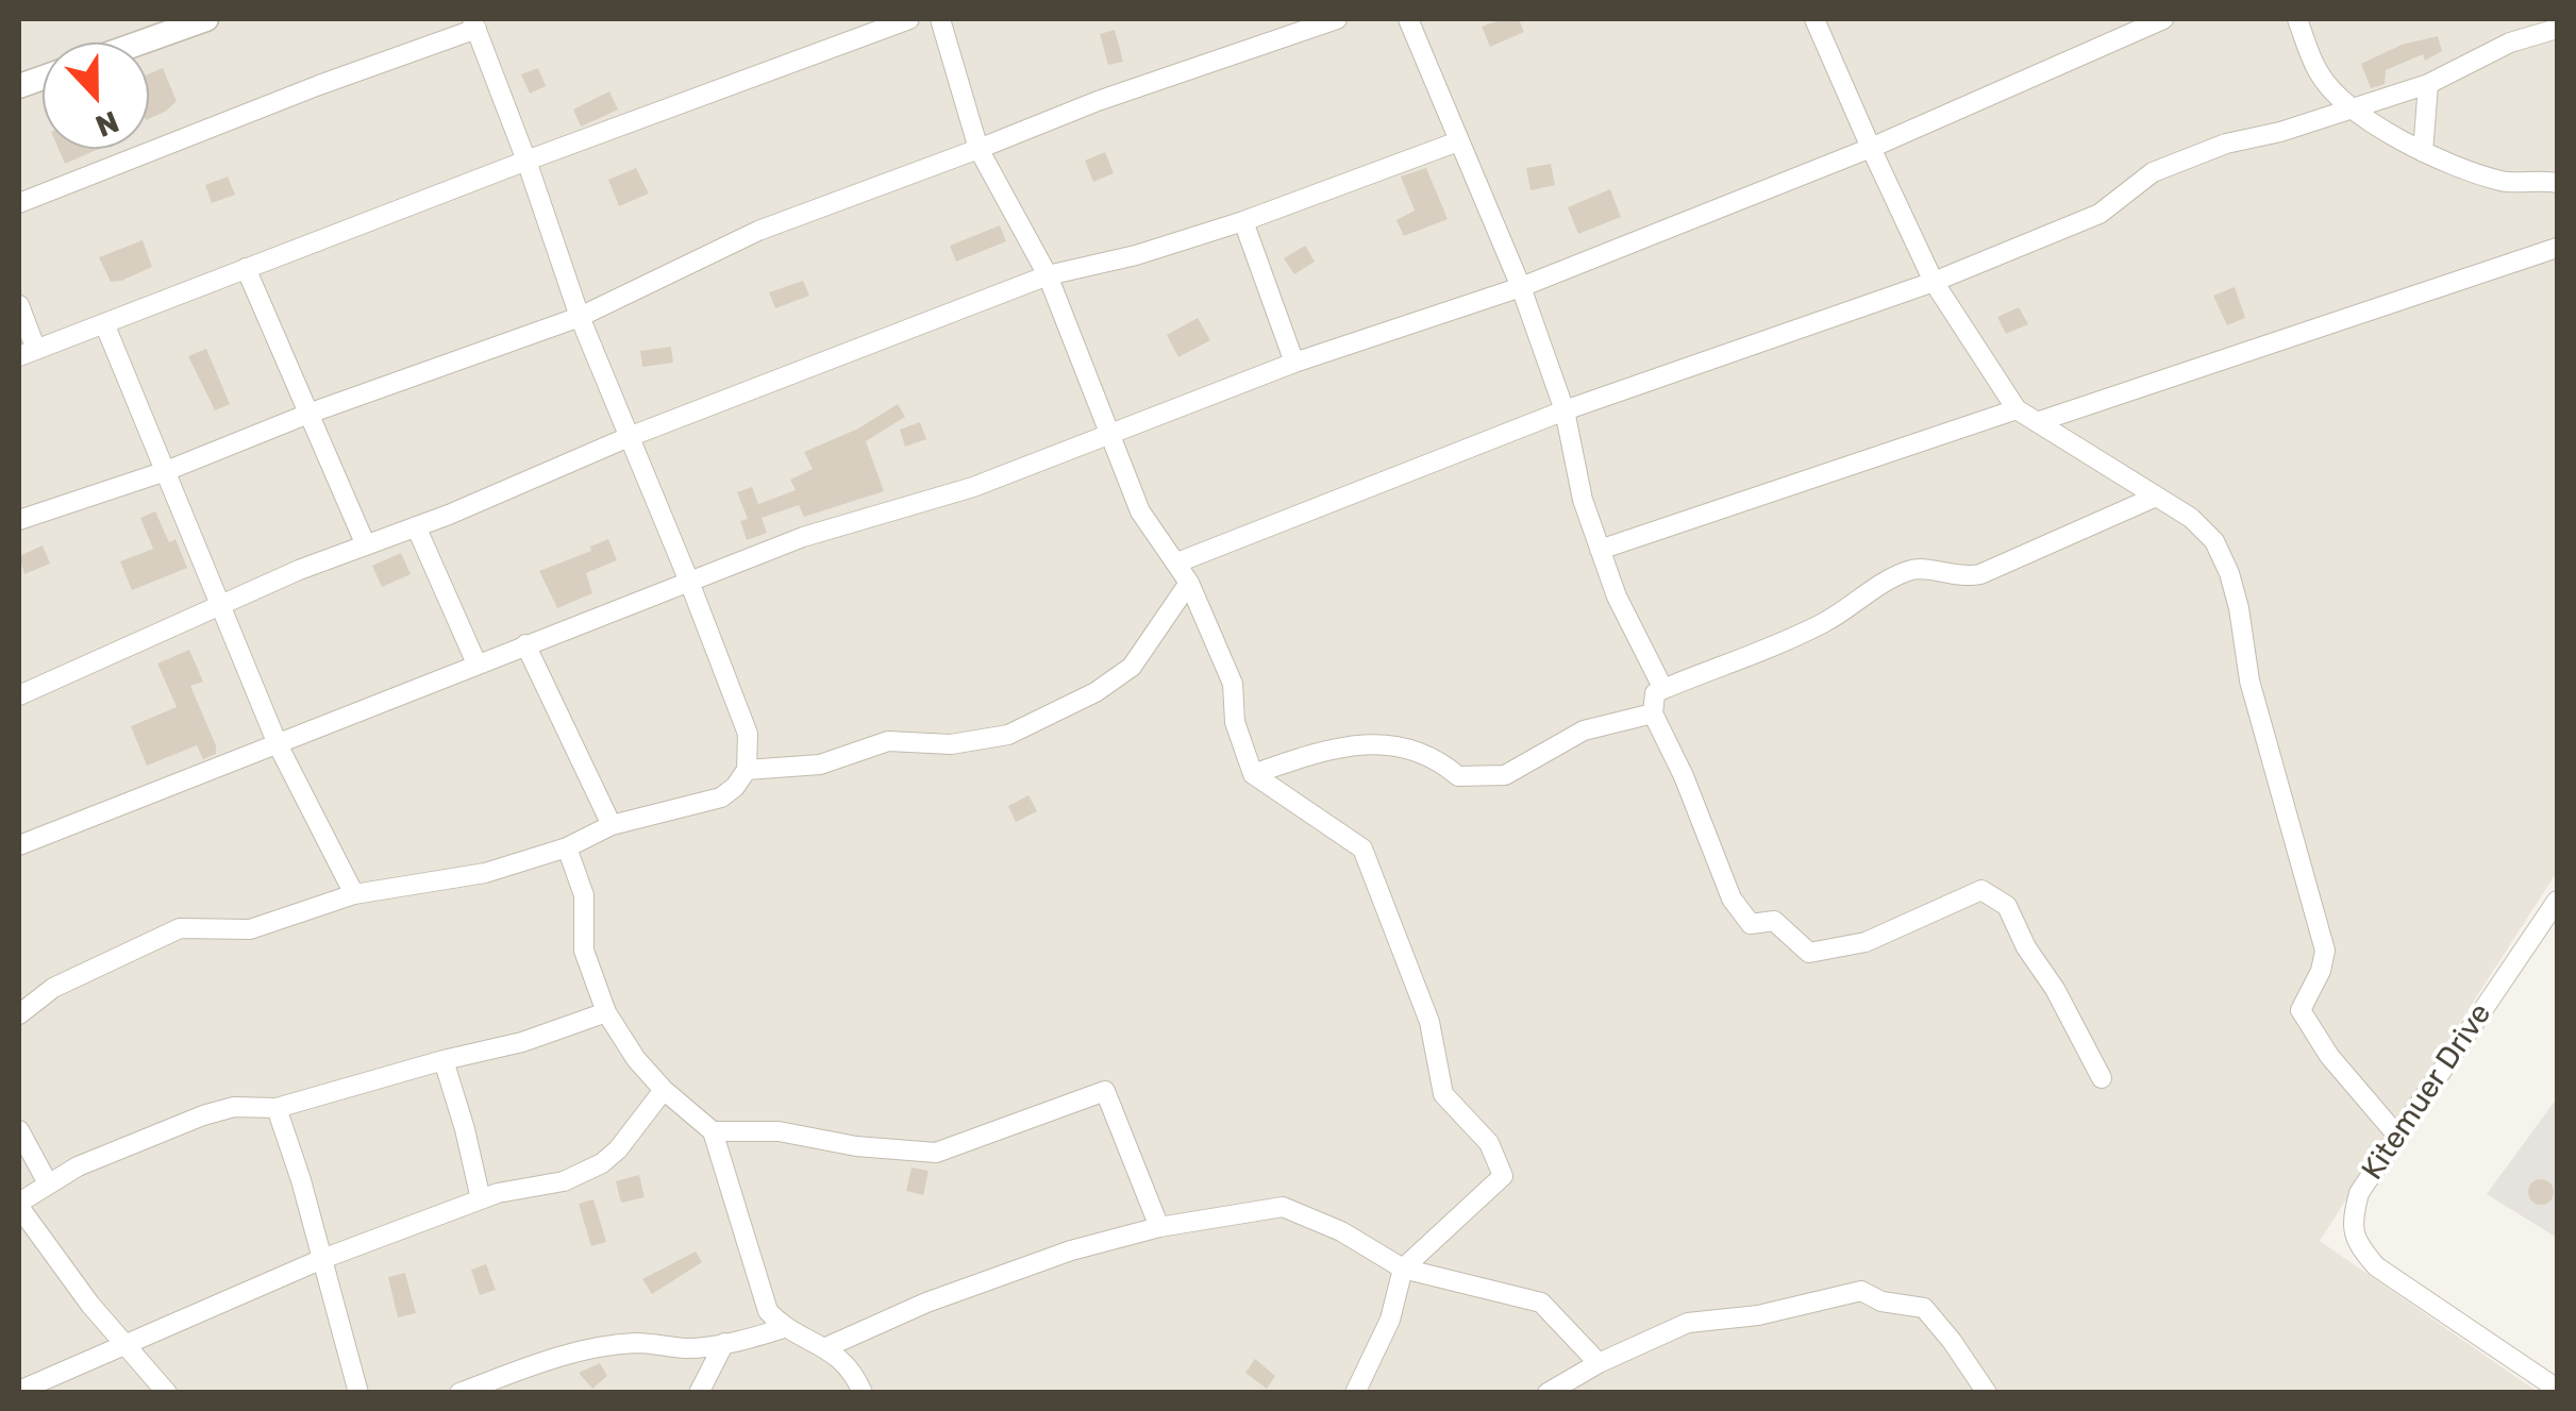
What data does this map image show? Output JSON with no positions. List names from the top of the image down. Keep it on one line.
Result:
{"streets":{"street":["Kitemuer Drive"]},"north":"bottom"}
